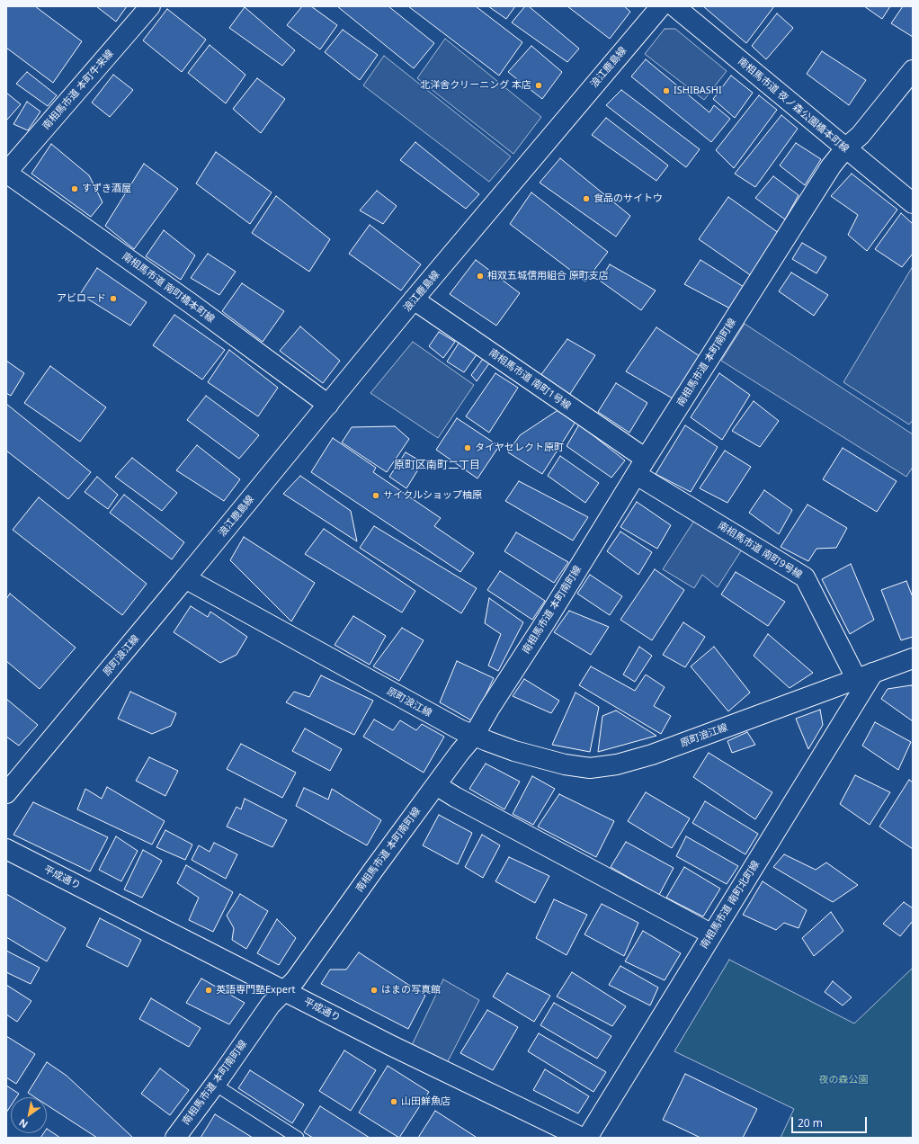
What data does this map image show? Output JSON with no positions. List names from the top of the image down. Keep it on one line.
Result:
{"streets":{"street":["浪江鹿島線","南相馬市道 本町牛来線","南相馬市道 夜ノ森公園橋本町線","南相馬市道 南町橋本町線","南相馬市道 本町南町線","南相馬市道 南町1号線","南相馬市道 南町9号線","原町浪江線","平成通り","南相馬市道 南町北町線"]},"crossings":[["浪江鹿島線","南相馬市道 南町橋本町線"],["浪江鹿島線","南相馬市道 南町1号線"],["浪江鹿島線","原町浪江線"],["南相馬市道 本町牛来線","南相馬市道 南町橋本町線"],["南相馬市道 夜ノ森公園橋本町線","南相馬市道 本町南町線"],["南相馬市道 本町南町線","南相馬市道 南町1号線"],["南相馬市道 本町南町線","南相馬市道 南町9号線"],["南相馬市道 本町南町線","原町浪江線"],["南相馬市道 本町南町線","平成通り"],["南相馬市道 南町1号線","南相馬市道 南町9号線"],["南相馬市道 南町9号線","原町浪江線"],["南相馬市道 南町9号線","南相馬市道 南町北町線"],["原町浪江線","南相馬市道 南町北町線"]],"districts":["原町区南町二丁目"],"parks":["夜の森公園"],"places":["北洋舎クリーニング 本店","ISHIBASHI","すずき酒屋","食品のサイトウ","相双五城信用組合 原町支店","アビロード","タイヤセレクト原町","サイクルショップ柚原","英語専門塾Expert","はまの写真館","山田鮮魚店"],"scale_bar":"20 m","north":"bottom left"}
